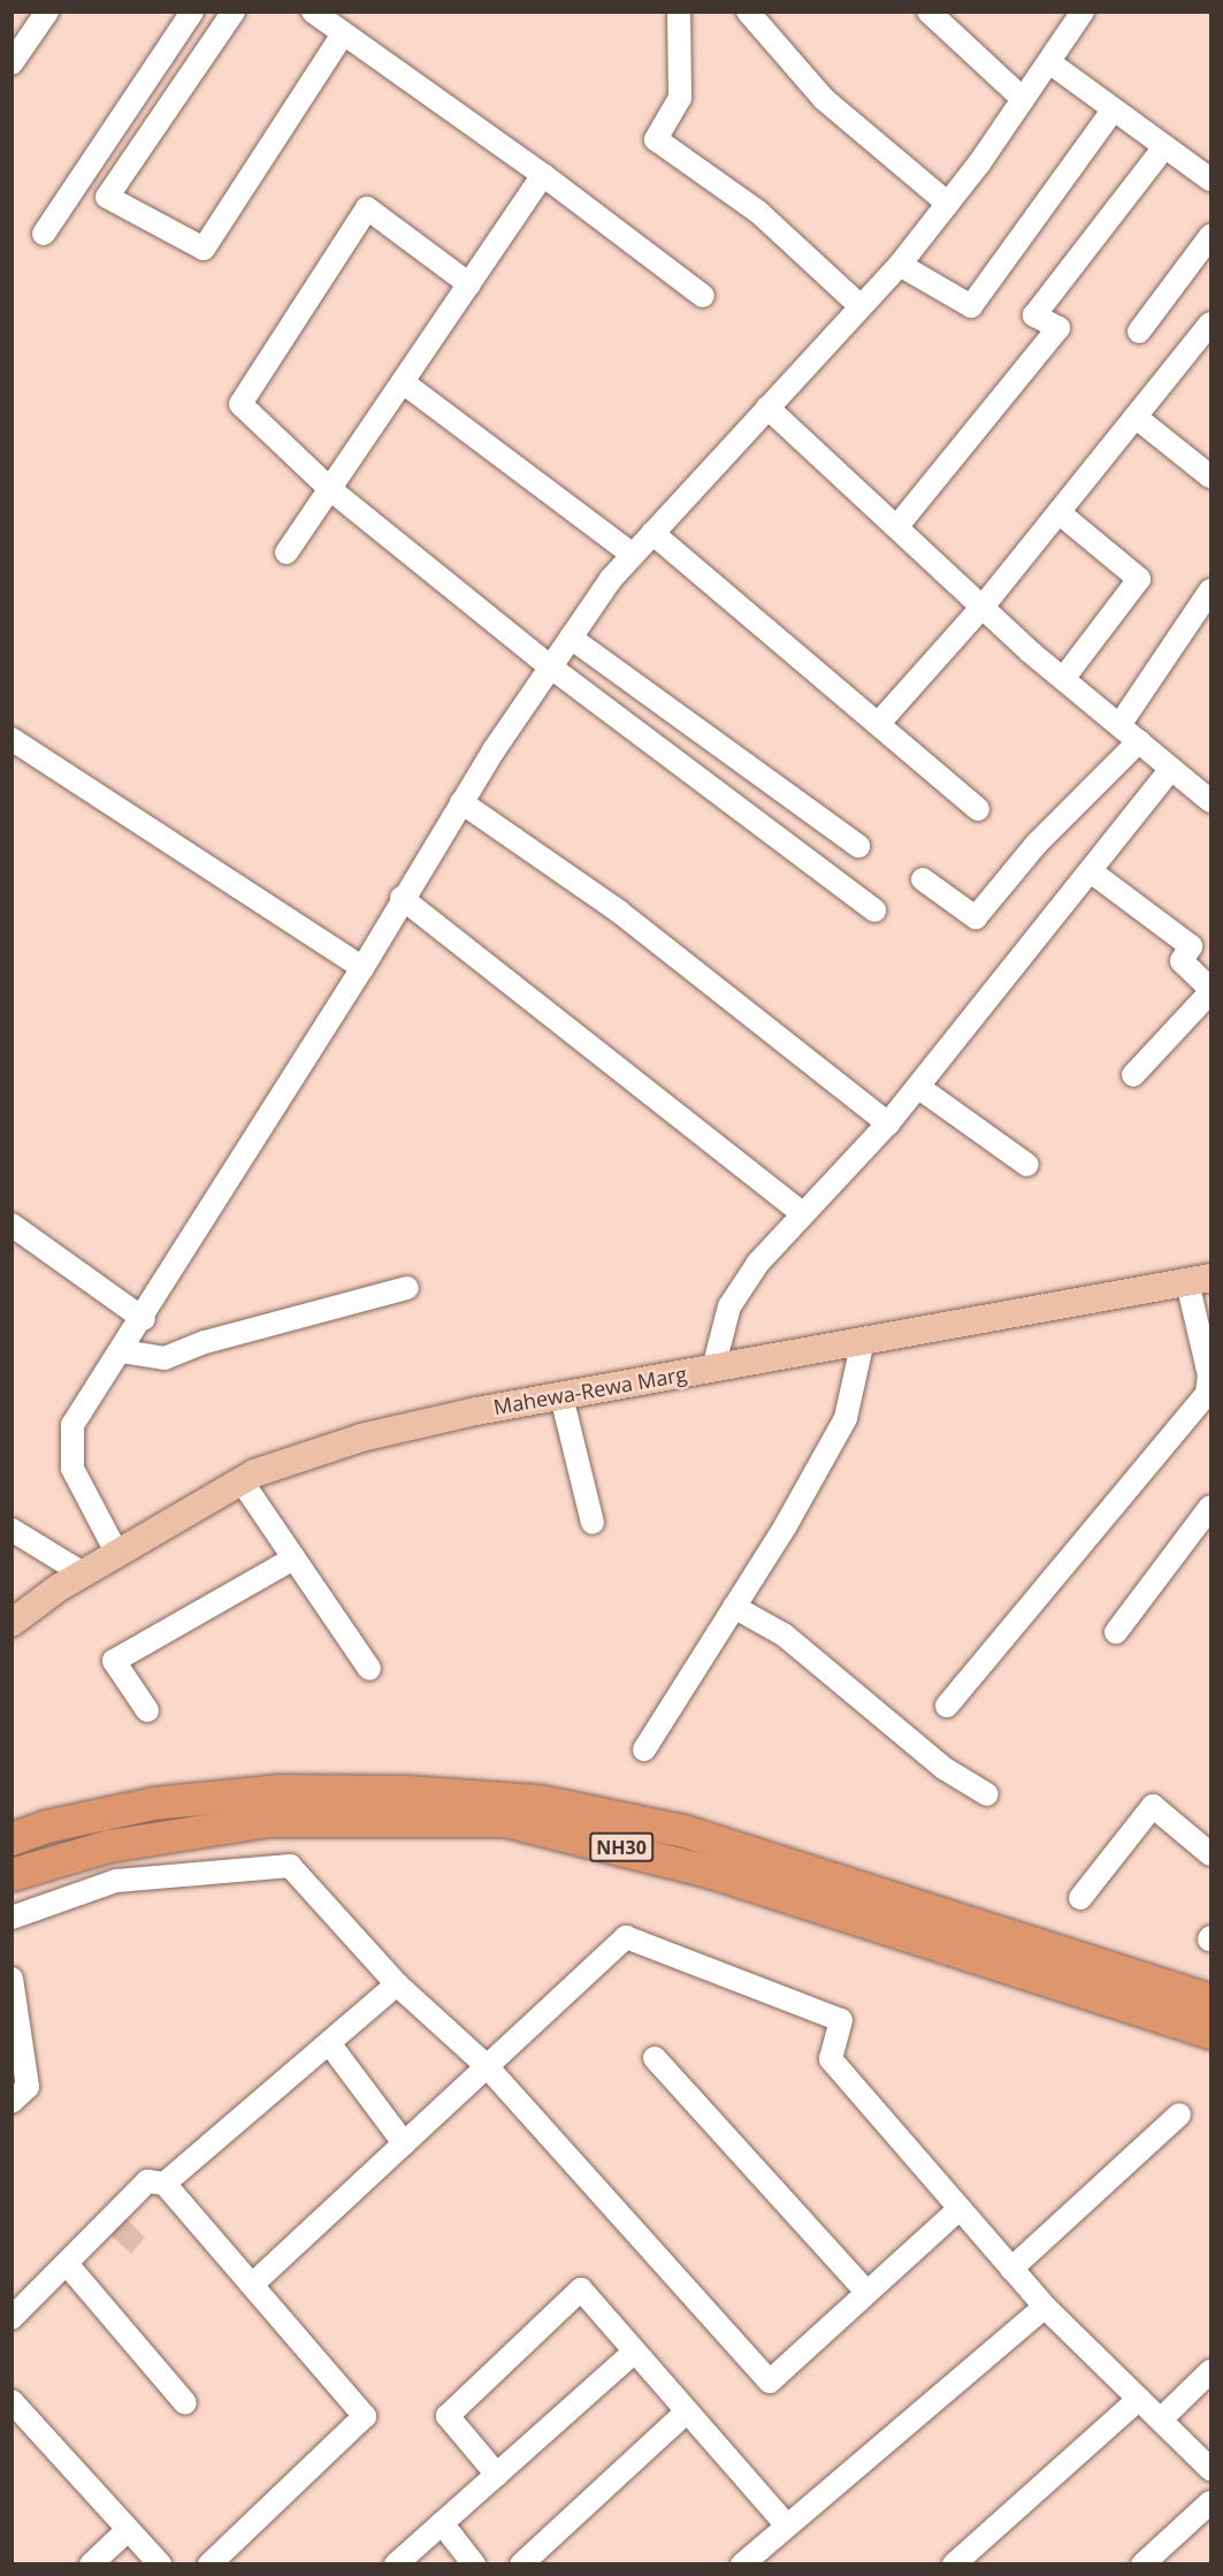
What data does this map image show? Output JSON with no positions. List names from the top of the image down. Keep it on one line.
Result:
{"streets":{"highway":["NH30"],"main road":["Mahewa-Rewa Marg"]}}
